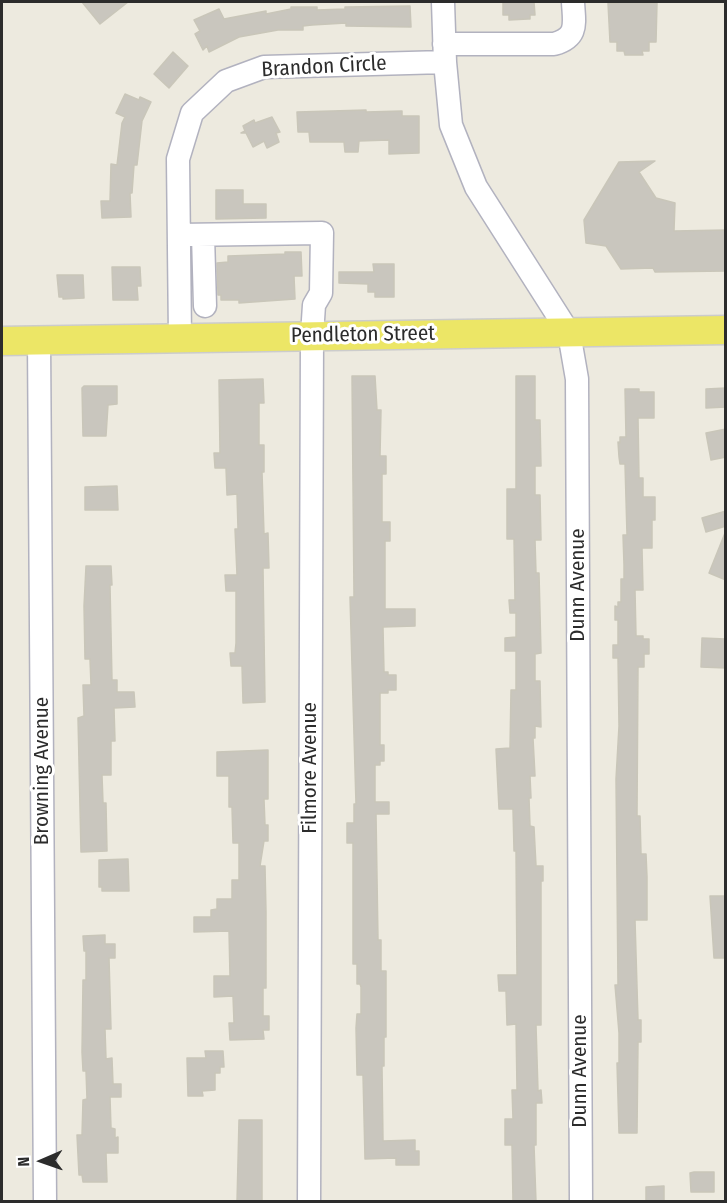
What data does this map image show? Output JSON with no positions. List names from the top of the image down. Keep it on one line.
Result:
{"streets":{"main road":["Pendleton Street"],"street":["Brandon Circle","Dunn Avenue","Filmore Avenue","Browning Avenue"]},"crossings":[["Brandon Circle","Pendleton Street"],["Brandon Circle","Dunn Avenue"],["Pendleton Street","Dunn Avenue"],["Pendleton Street","Filmore Avenue"],["Pendleton Street","Browning Avenue"]],"north":"left"}
